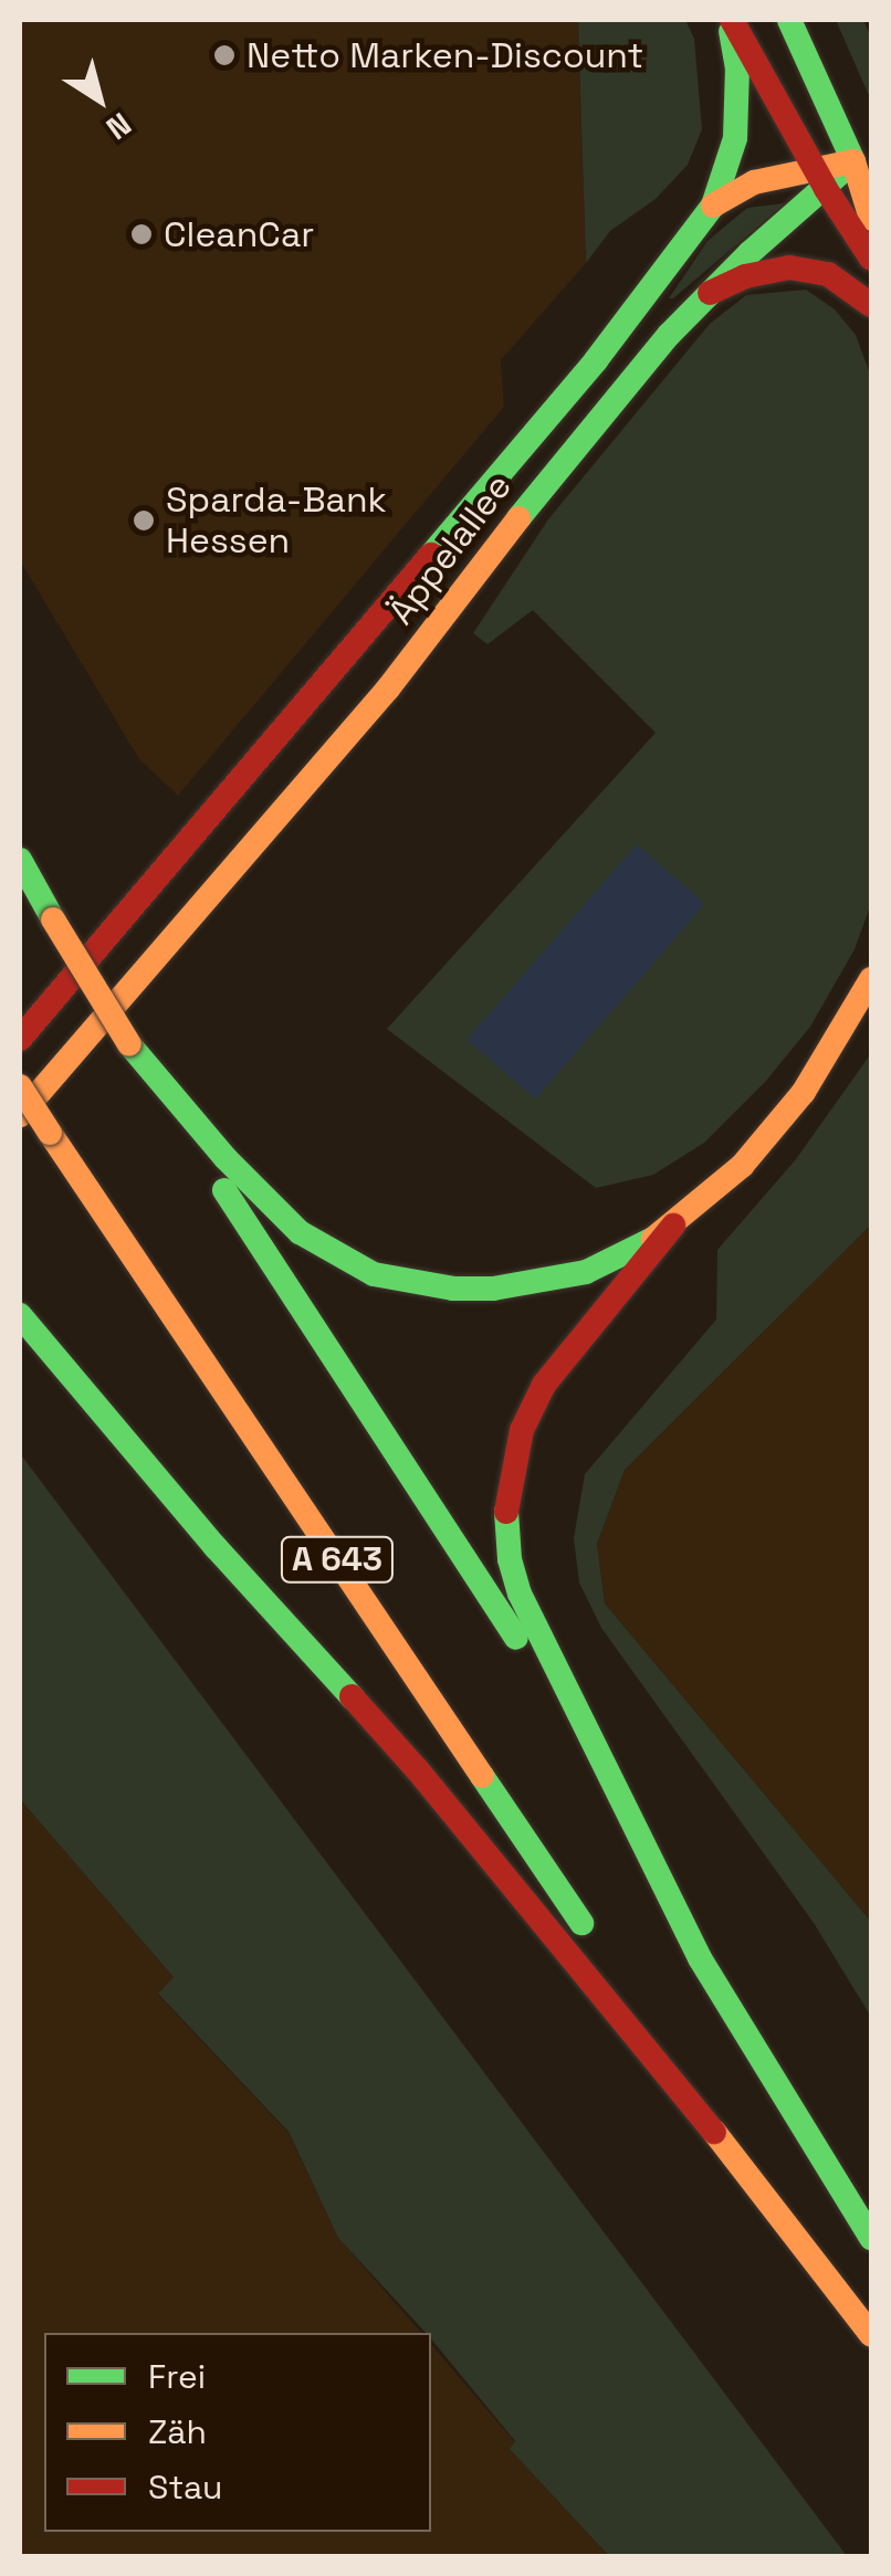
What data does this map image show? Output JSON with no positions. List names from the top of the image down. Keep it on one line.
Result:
{"streets":{"main road":["Äppelallee","A 643"]},"places":["Netto Marken-Discount","CleanCar","Sparda-Bank Hessen"],"legend":["Frei","Zäh","Stau"],"north":"bottom right"}
